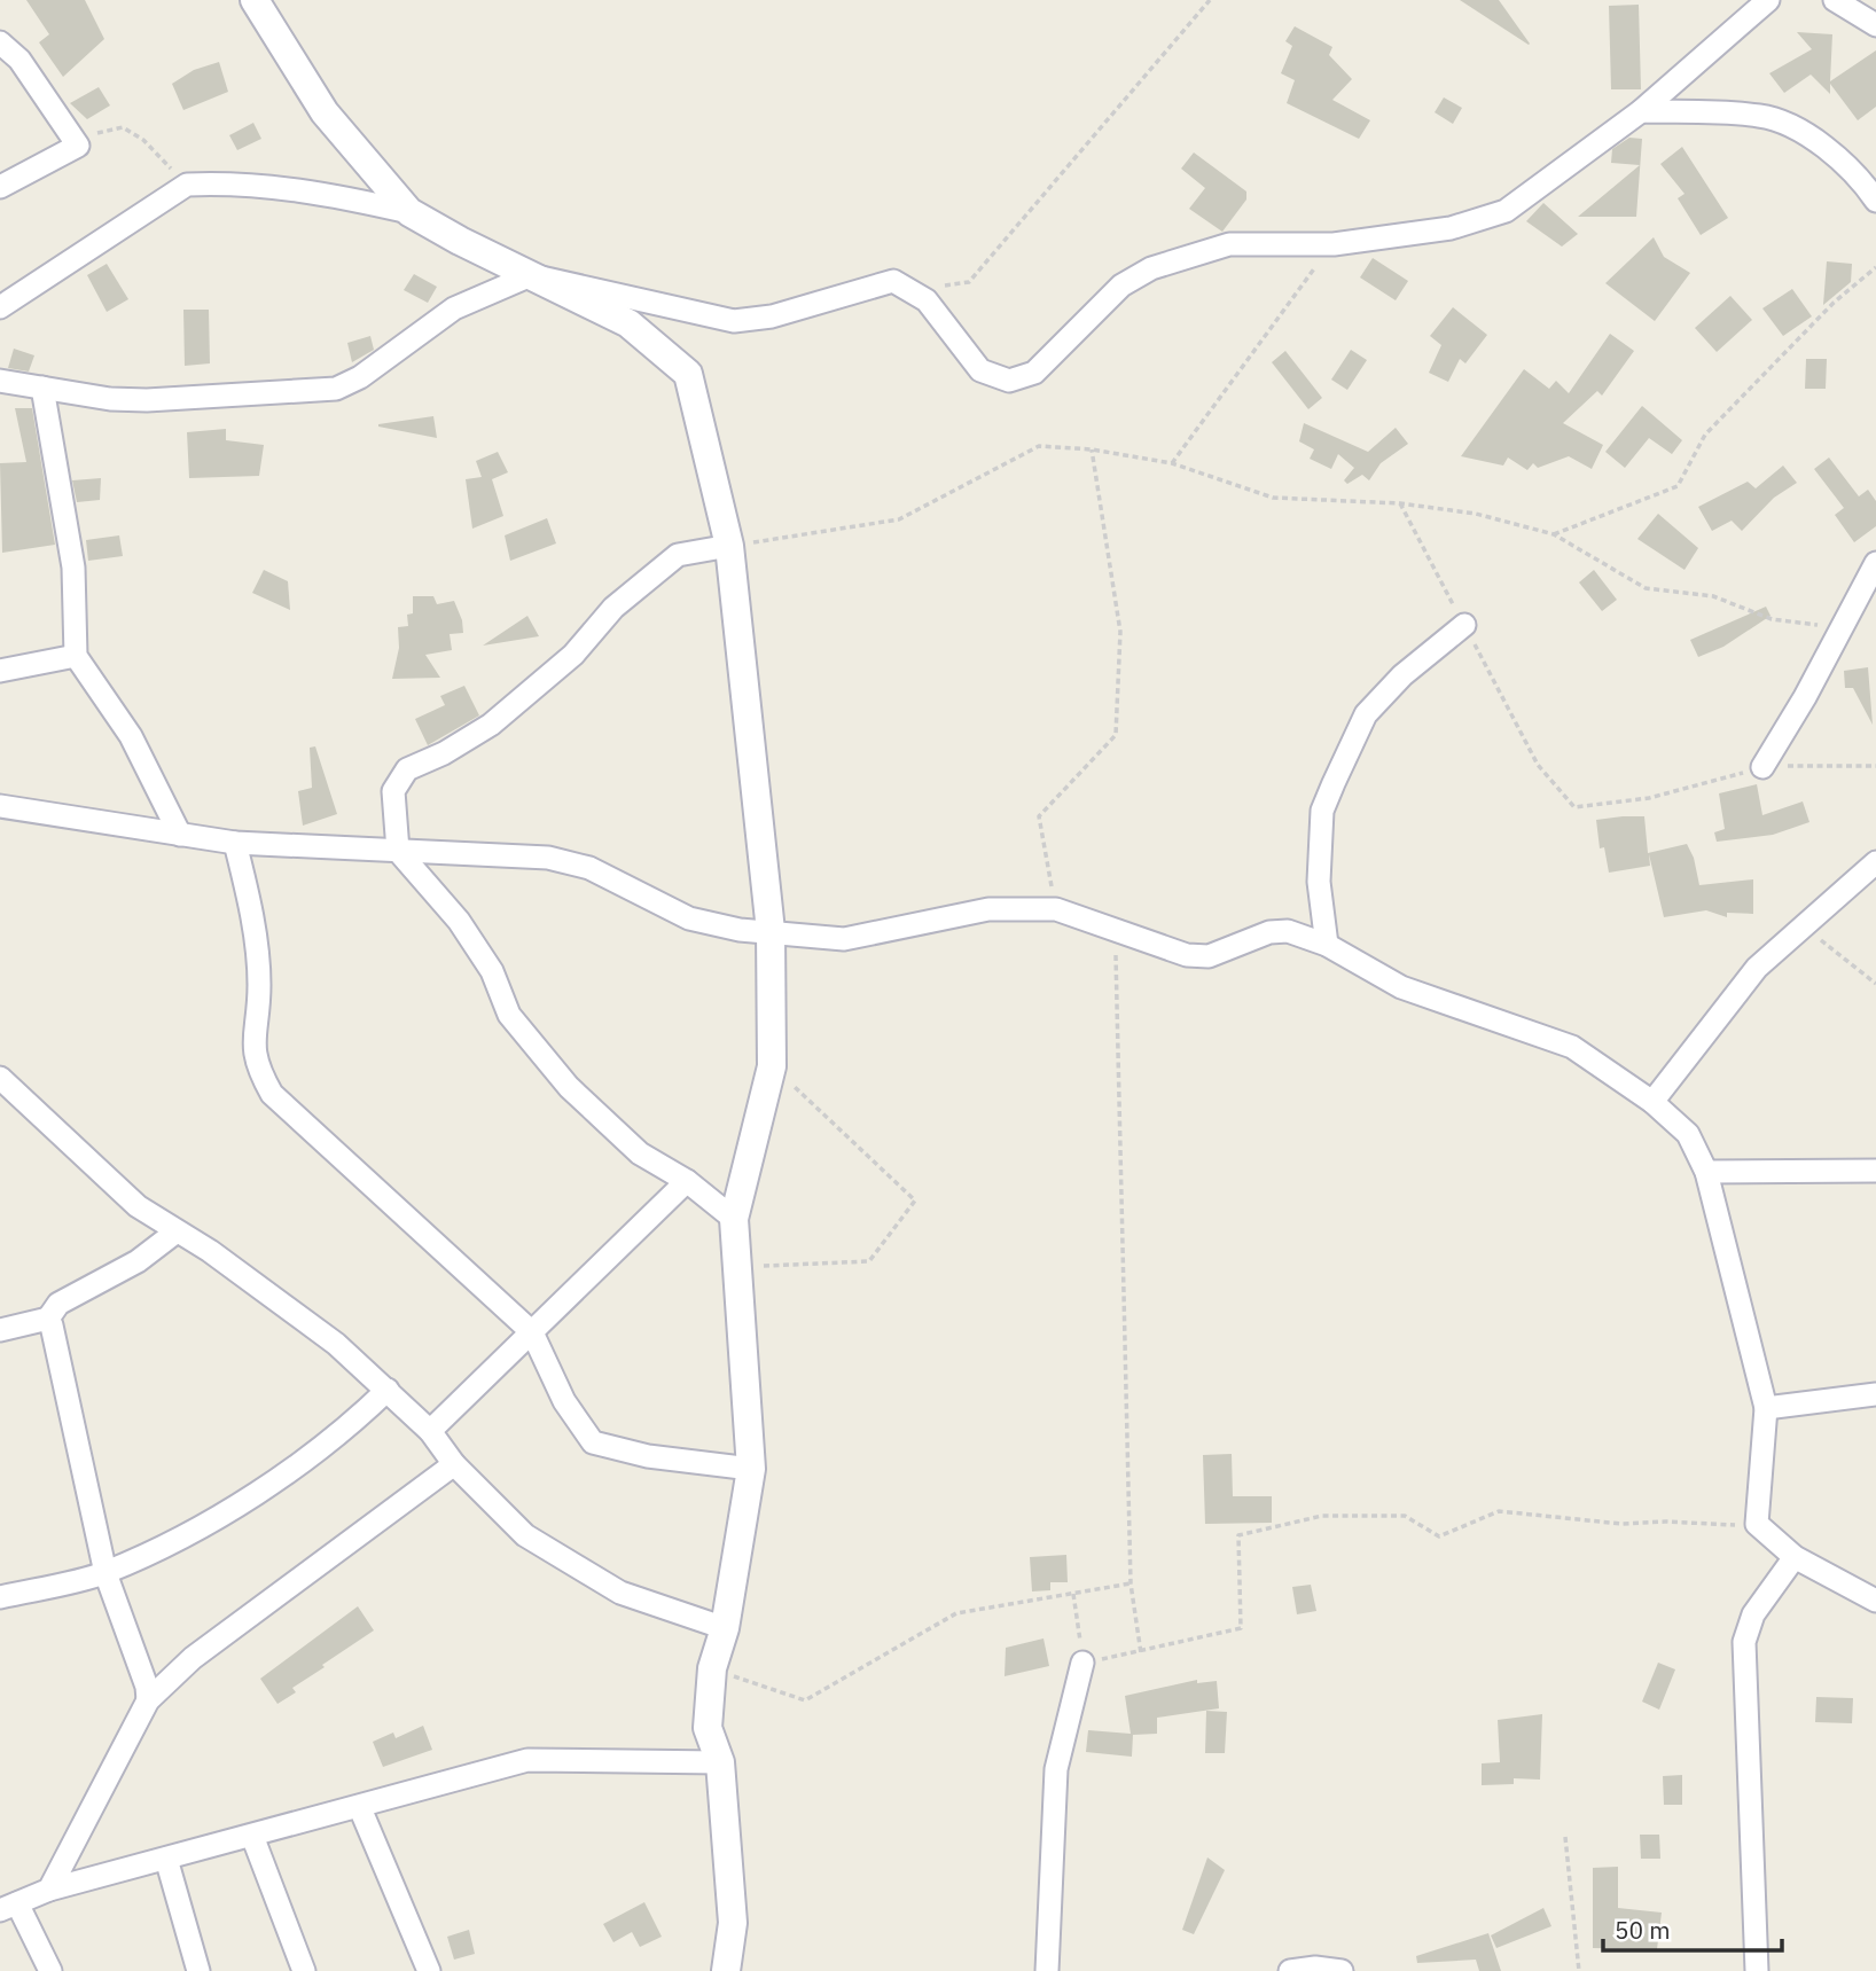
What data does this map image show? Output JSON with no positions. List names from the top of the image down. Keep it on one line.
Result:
{"scale_bar":"50 m"}
